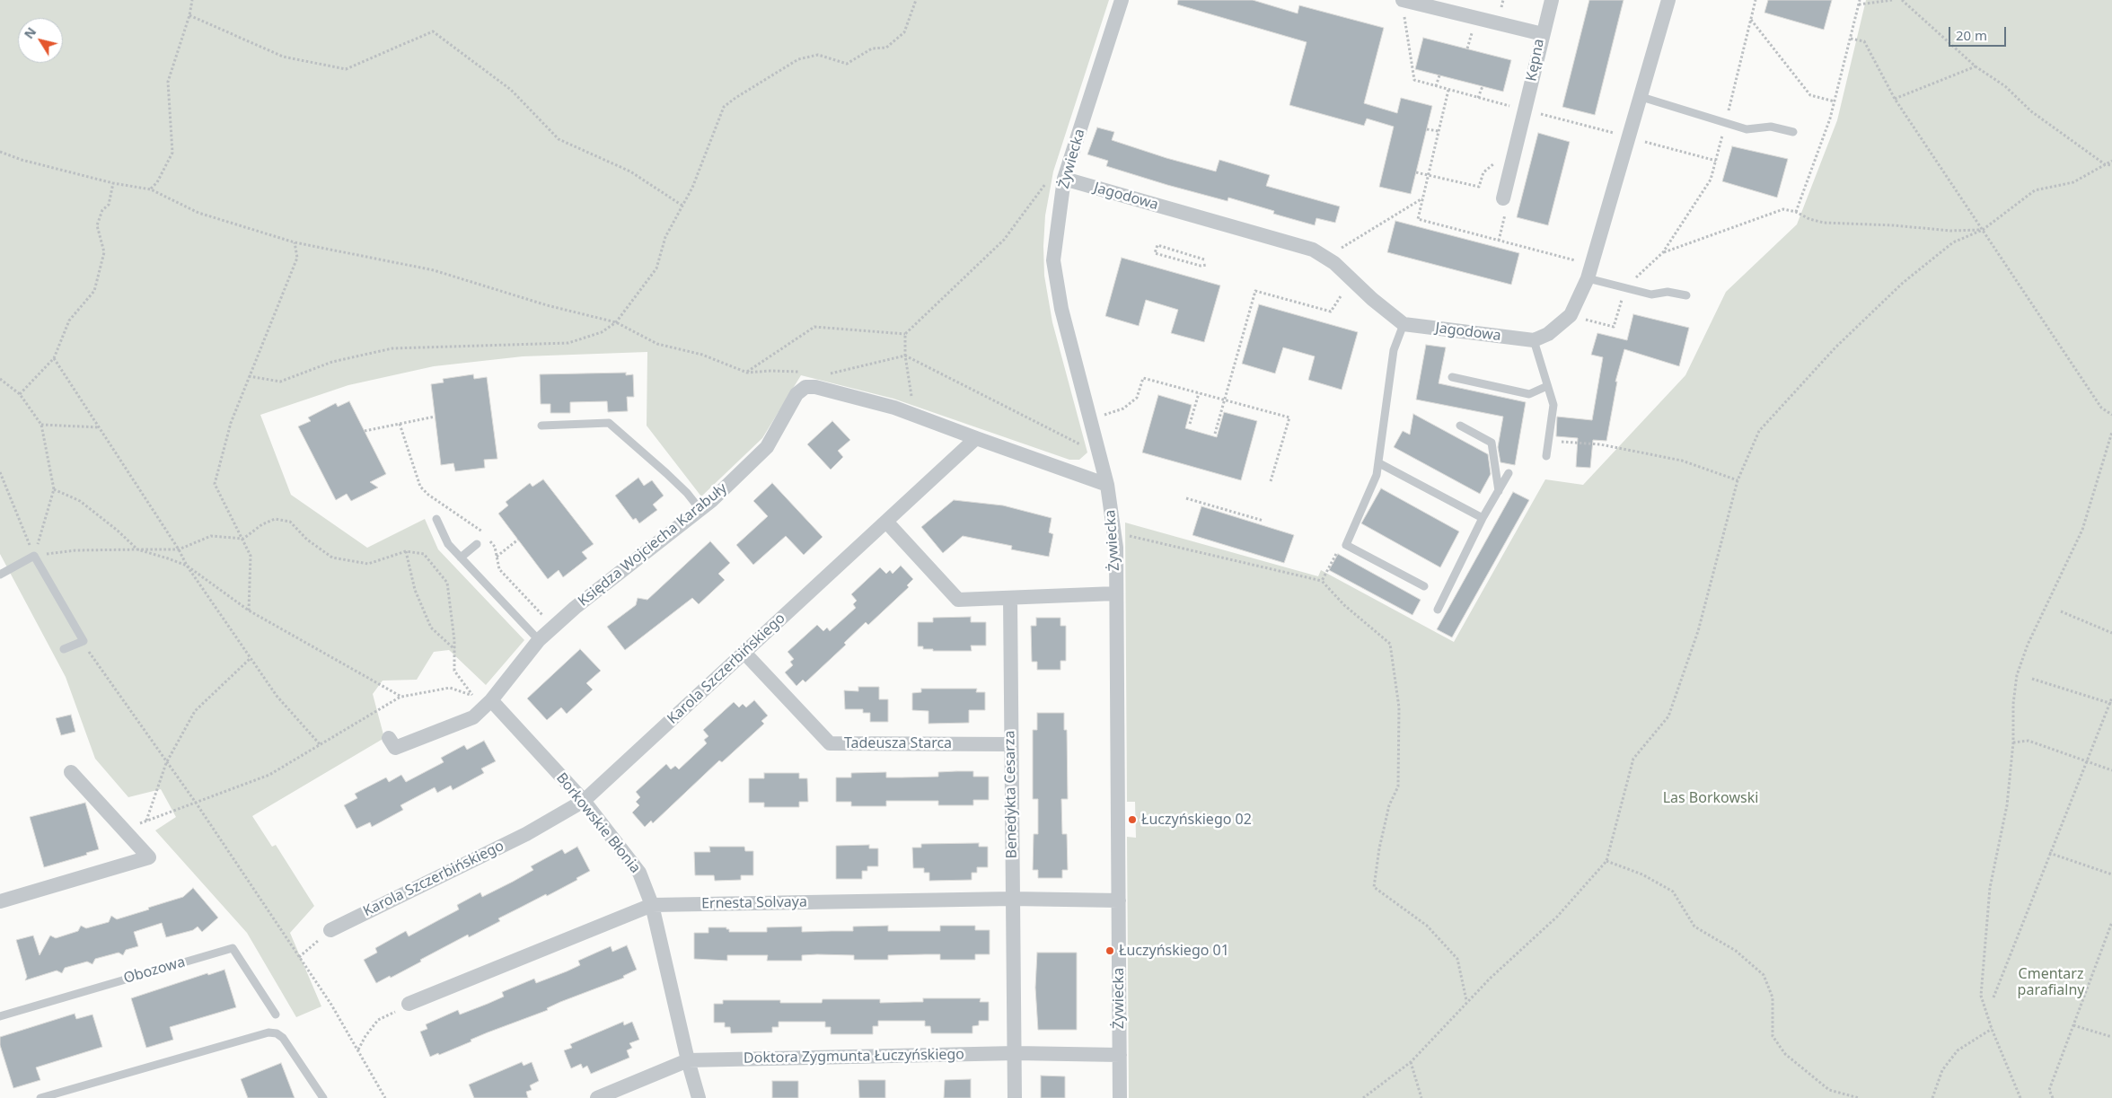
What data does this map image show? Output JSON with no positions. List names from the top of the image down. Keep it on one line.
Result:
{"streets":{"street":["Kępna","Żywiecka","Jagodowa","Księdza Wojciecha Karabuły","Karola Szczerbińskiego","Tadeusza Starca","Benedykta Cesarza","Borkowskie Błonia","Ernesta Solvaya","Doktora Zygmunta Łuczyńskiego"],"lane":["Obozowa"]},"crossings":[["Żywiecka","Jagodowa"],["Żywiecka","Ernesta Solvaya"],["Żywiecka","Doktora Zygmunta Łuczyńskiego"],["Księdza Wojciecha Karabuły","Karola Szczerbińskiego"],["Księdza Wojciecha Karabuły","Borkowskie Błonia"],["Karola Szczerbińskiego","Tadeusza Starca"],["Karola Szczerbińskiego","Borkowskie Błonia"],["Tadeusza Starca","Benedykta Cesarza"],["Benedykta Cesarza","Ernesta Solvaya"],["Benedykta Cesarza","Doktora Zygmunta Łuczyńskiego"],["Borkowskie Błonia","Ernesta Solvaya"],["Borkowskie Błonia","Doktora Zygmunta Łuczyńskiego"]],"parks":["Las Borkowski","Cmentarz parafialny"],"places":["Łuczyńskiego 02","Łuczyńskiego 01"],"scale_bar":"20 m","north":"top left"}
